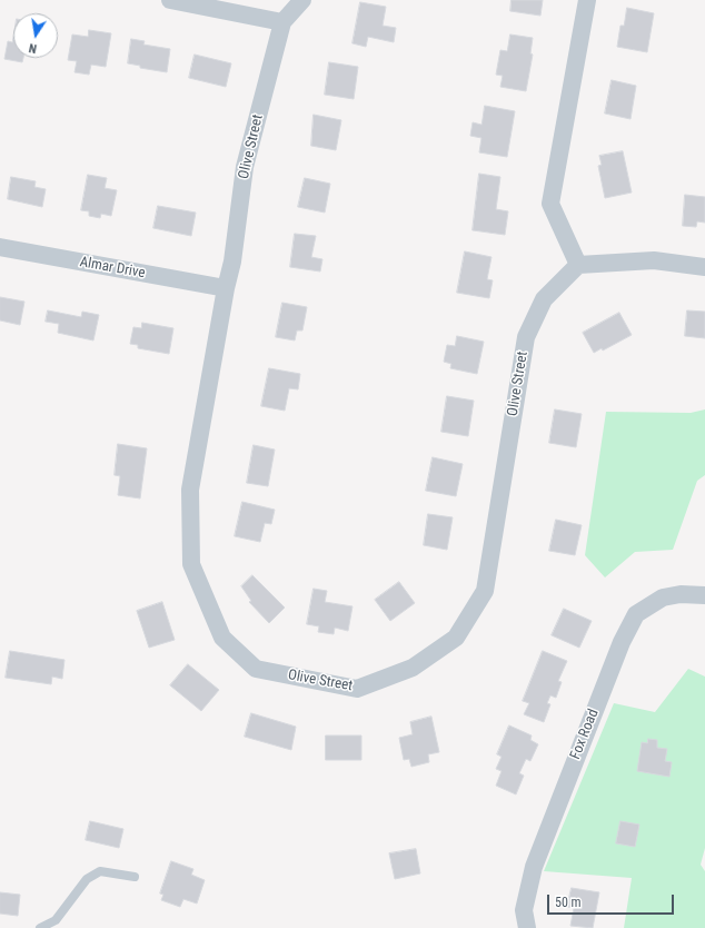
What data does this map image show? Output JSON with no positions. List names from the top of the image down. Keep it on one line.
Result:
{"streets":{"street":["Olive Street","Almar Drive","Fox Road"]},"crossings":[["Olive Street","Almar Drive"]],"scale_bar":"50 m","north":"bottom"}
